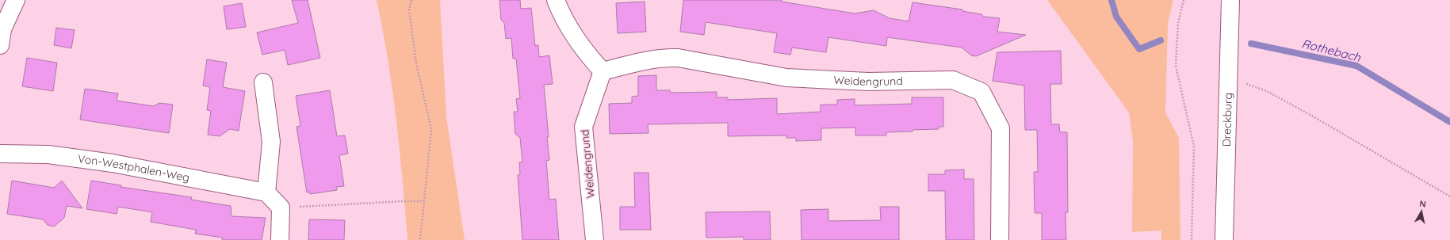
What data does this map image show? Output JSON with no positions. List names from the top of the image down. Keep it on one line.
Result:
{"streets":{"street":["Weidengrund","Dreckburg","Von-Westphalen-Weg"]},"water":["Rothebach"],"north":"top"}
